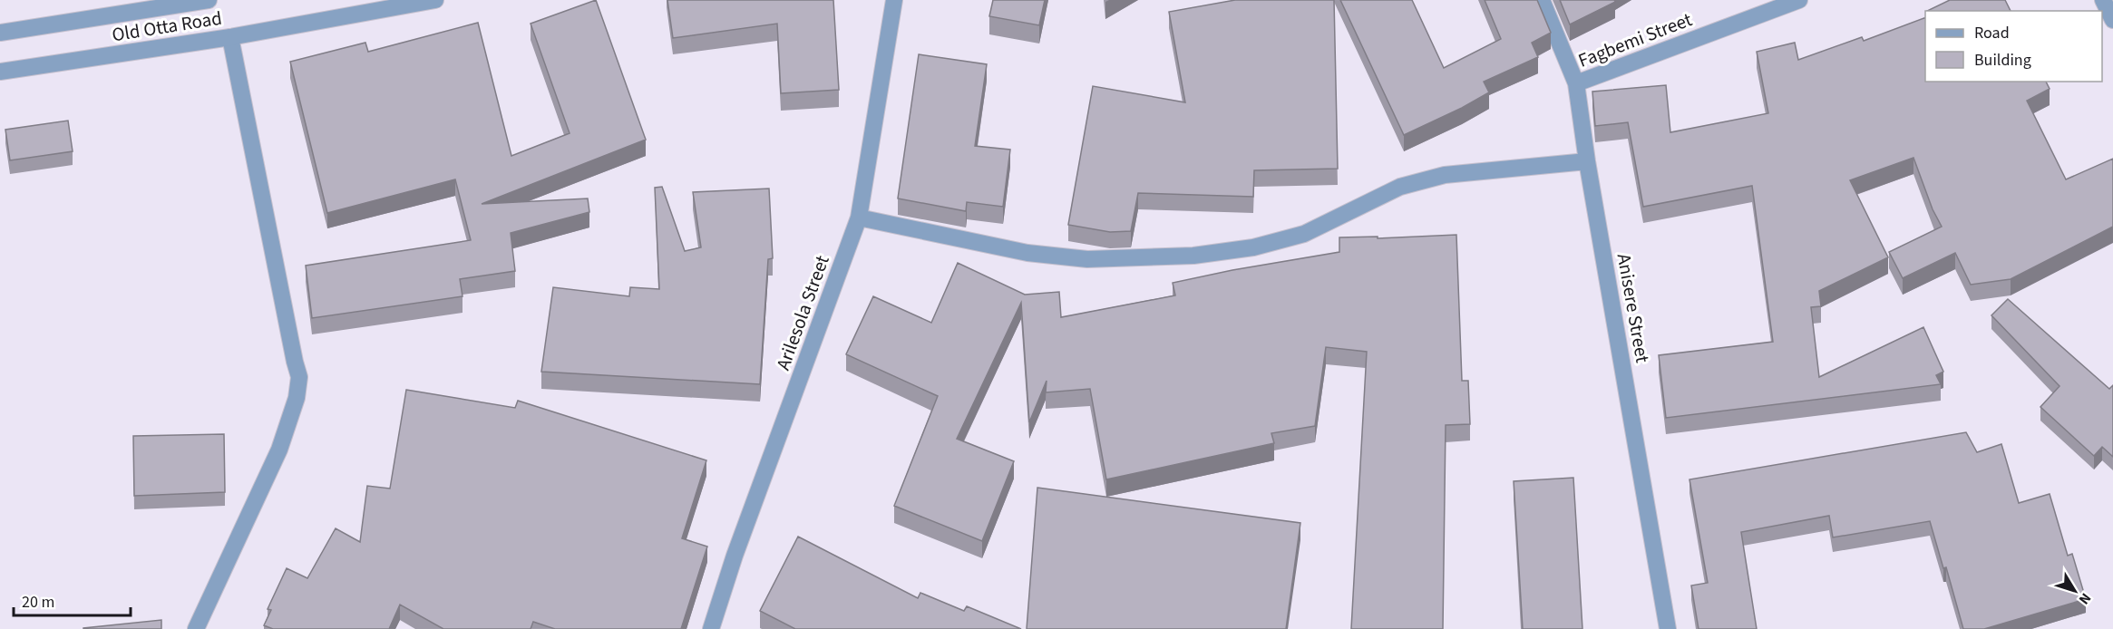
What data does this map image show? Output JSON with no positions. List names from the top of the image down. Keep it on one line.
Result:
{"streets":{"street":["Old Otta Road","Fagbemi Street","Anisere Street","Arilesola Street"]},"crossings":[["Fagbemi Street","Anisere Street"]],"legend":["Road","Building"],"scale_bar":"20 m","north":"bottom right"}
